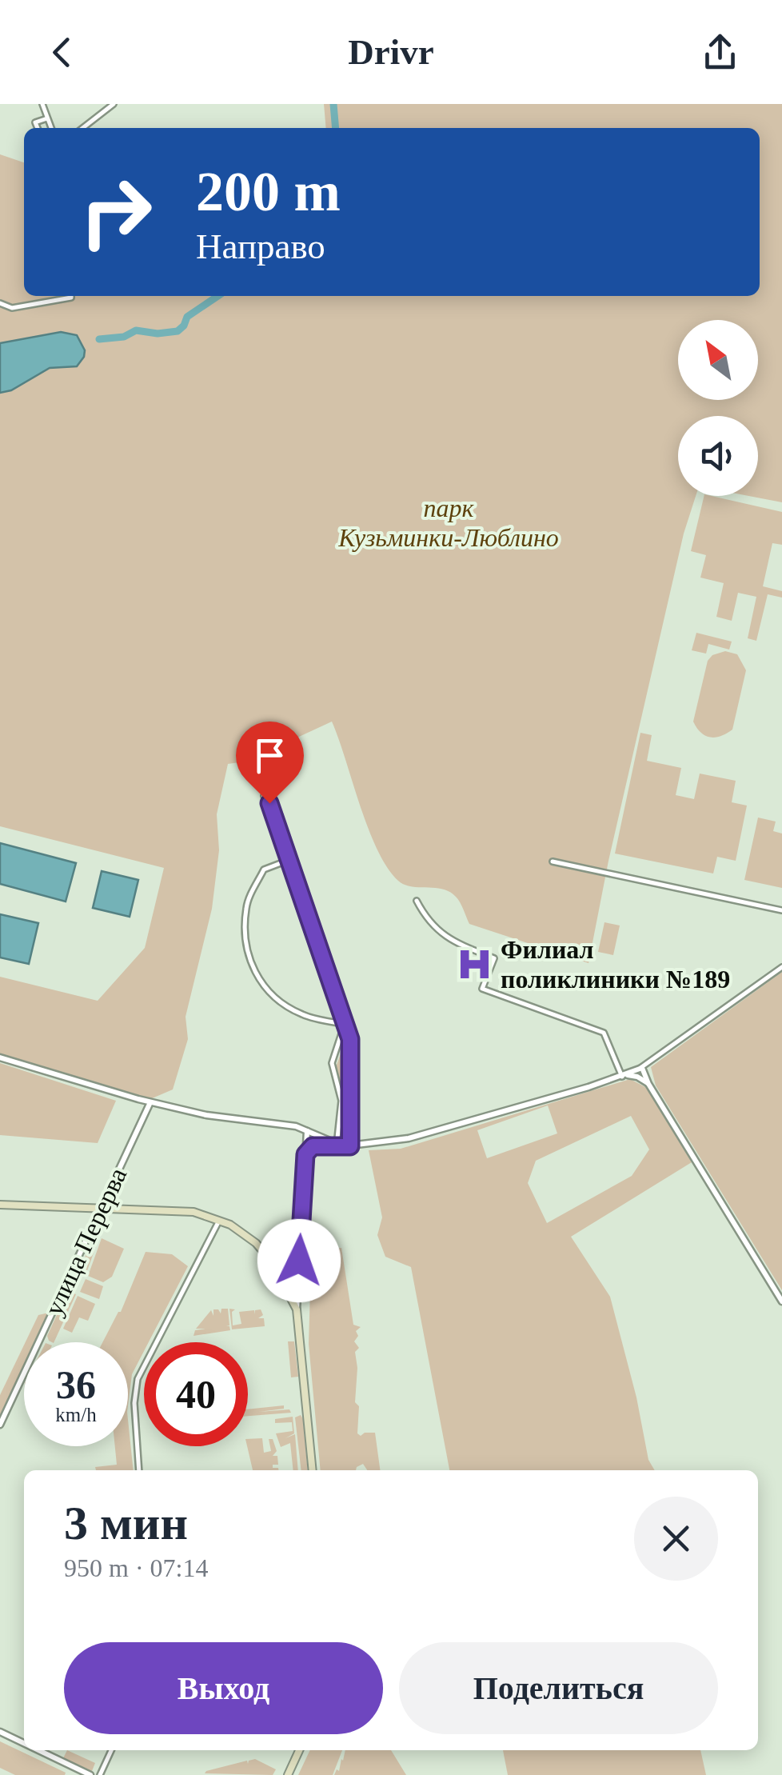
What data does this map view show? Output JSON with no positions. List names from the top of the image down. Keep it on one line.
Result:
{"streets":{"street":["улица Перерва"]},"parks":["парк Кузьминки-Люблино"],"places":{"hospital":["Филиал поликлиники №189"]},"north":"top left","page":{"header":"Drivr","turn":["200 m","Направо"],"speed":"36 km/h","limit":"40","heading":["3 мин","950 m · 07:14"],"buttons":["Выход","Поделиться"]}}
